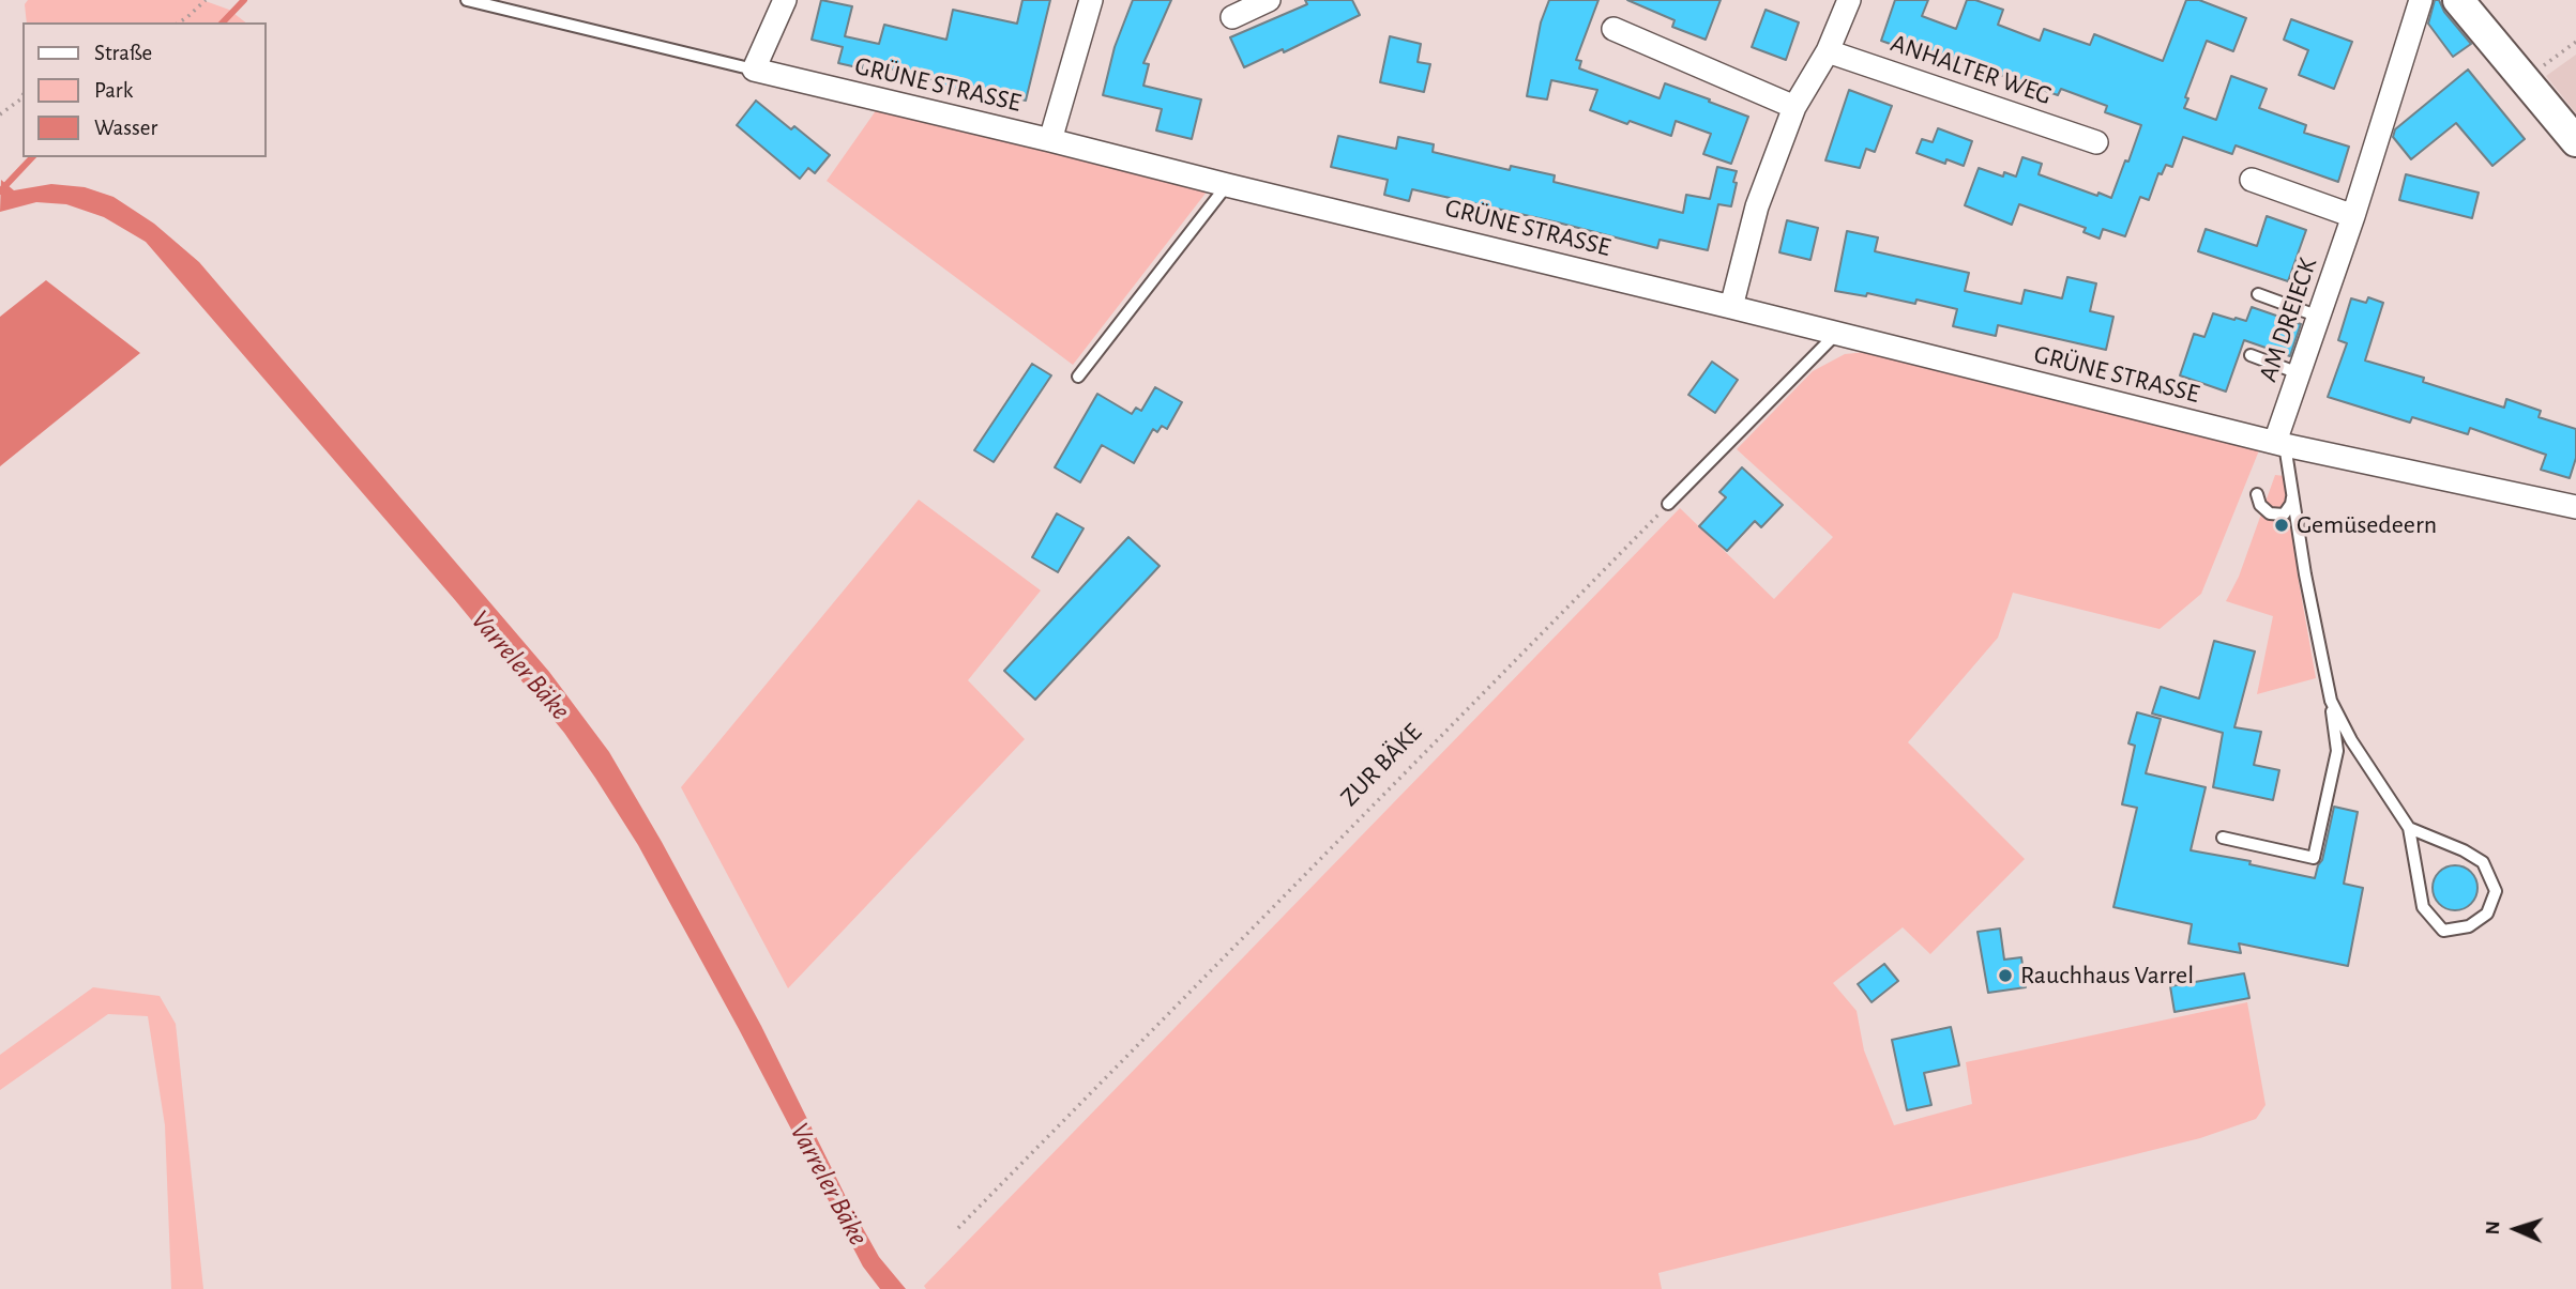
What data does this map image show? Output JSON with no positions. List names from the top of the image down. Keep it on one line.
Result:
{"streets":{"street":["ANHALTER WEG","GRÜNE STRASSE","AM DREIECK"],"path":["ZUR BÄKE"]},"crossings":[["GRÜNE STRASSE","AM DREIECK"]],"water":["Varreler Bäke"],"places":["Gemüsedeern","Rauchhaus Varrel"],"legend":["Straße","Park","Wasser"],"north":"left"}
